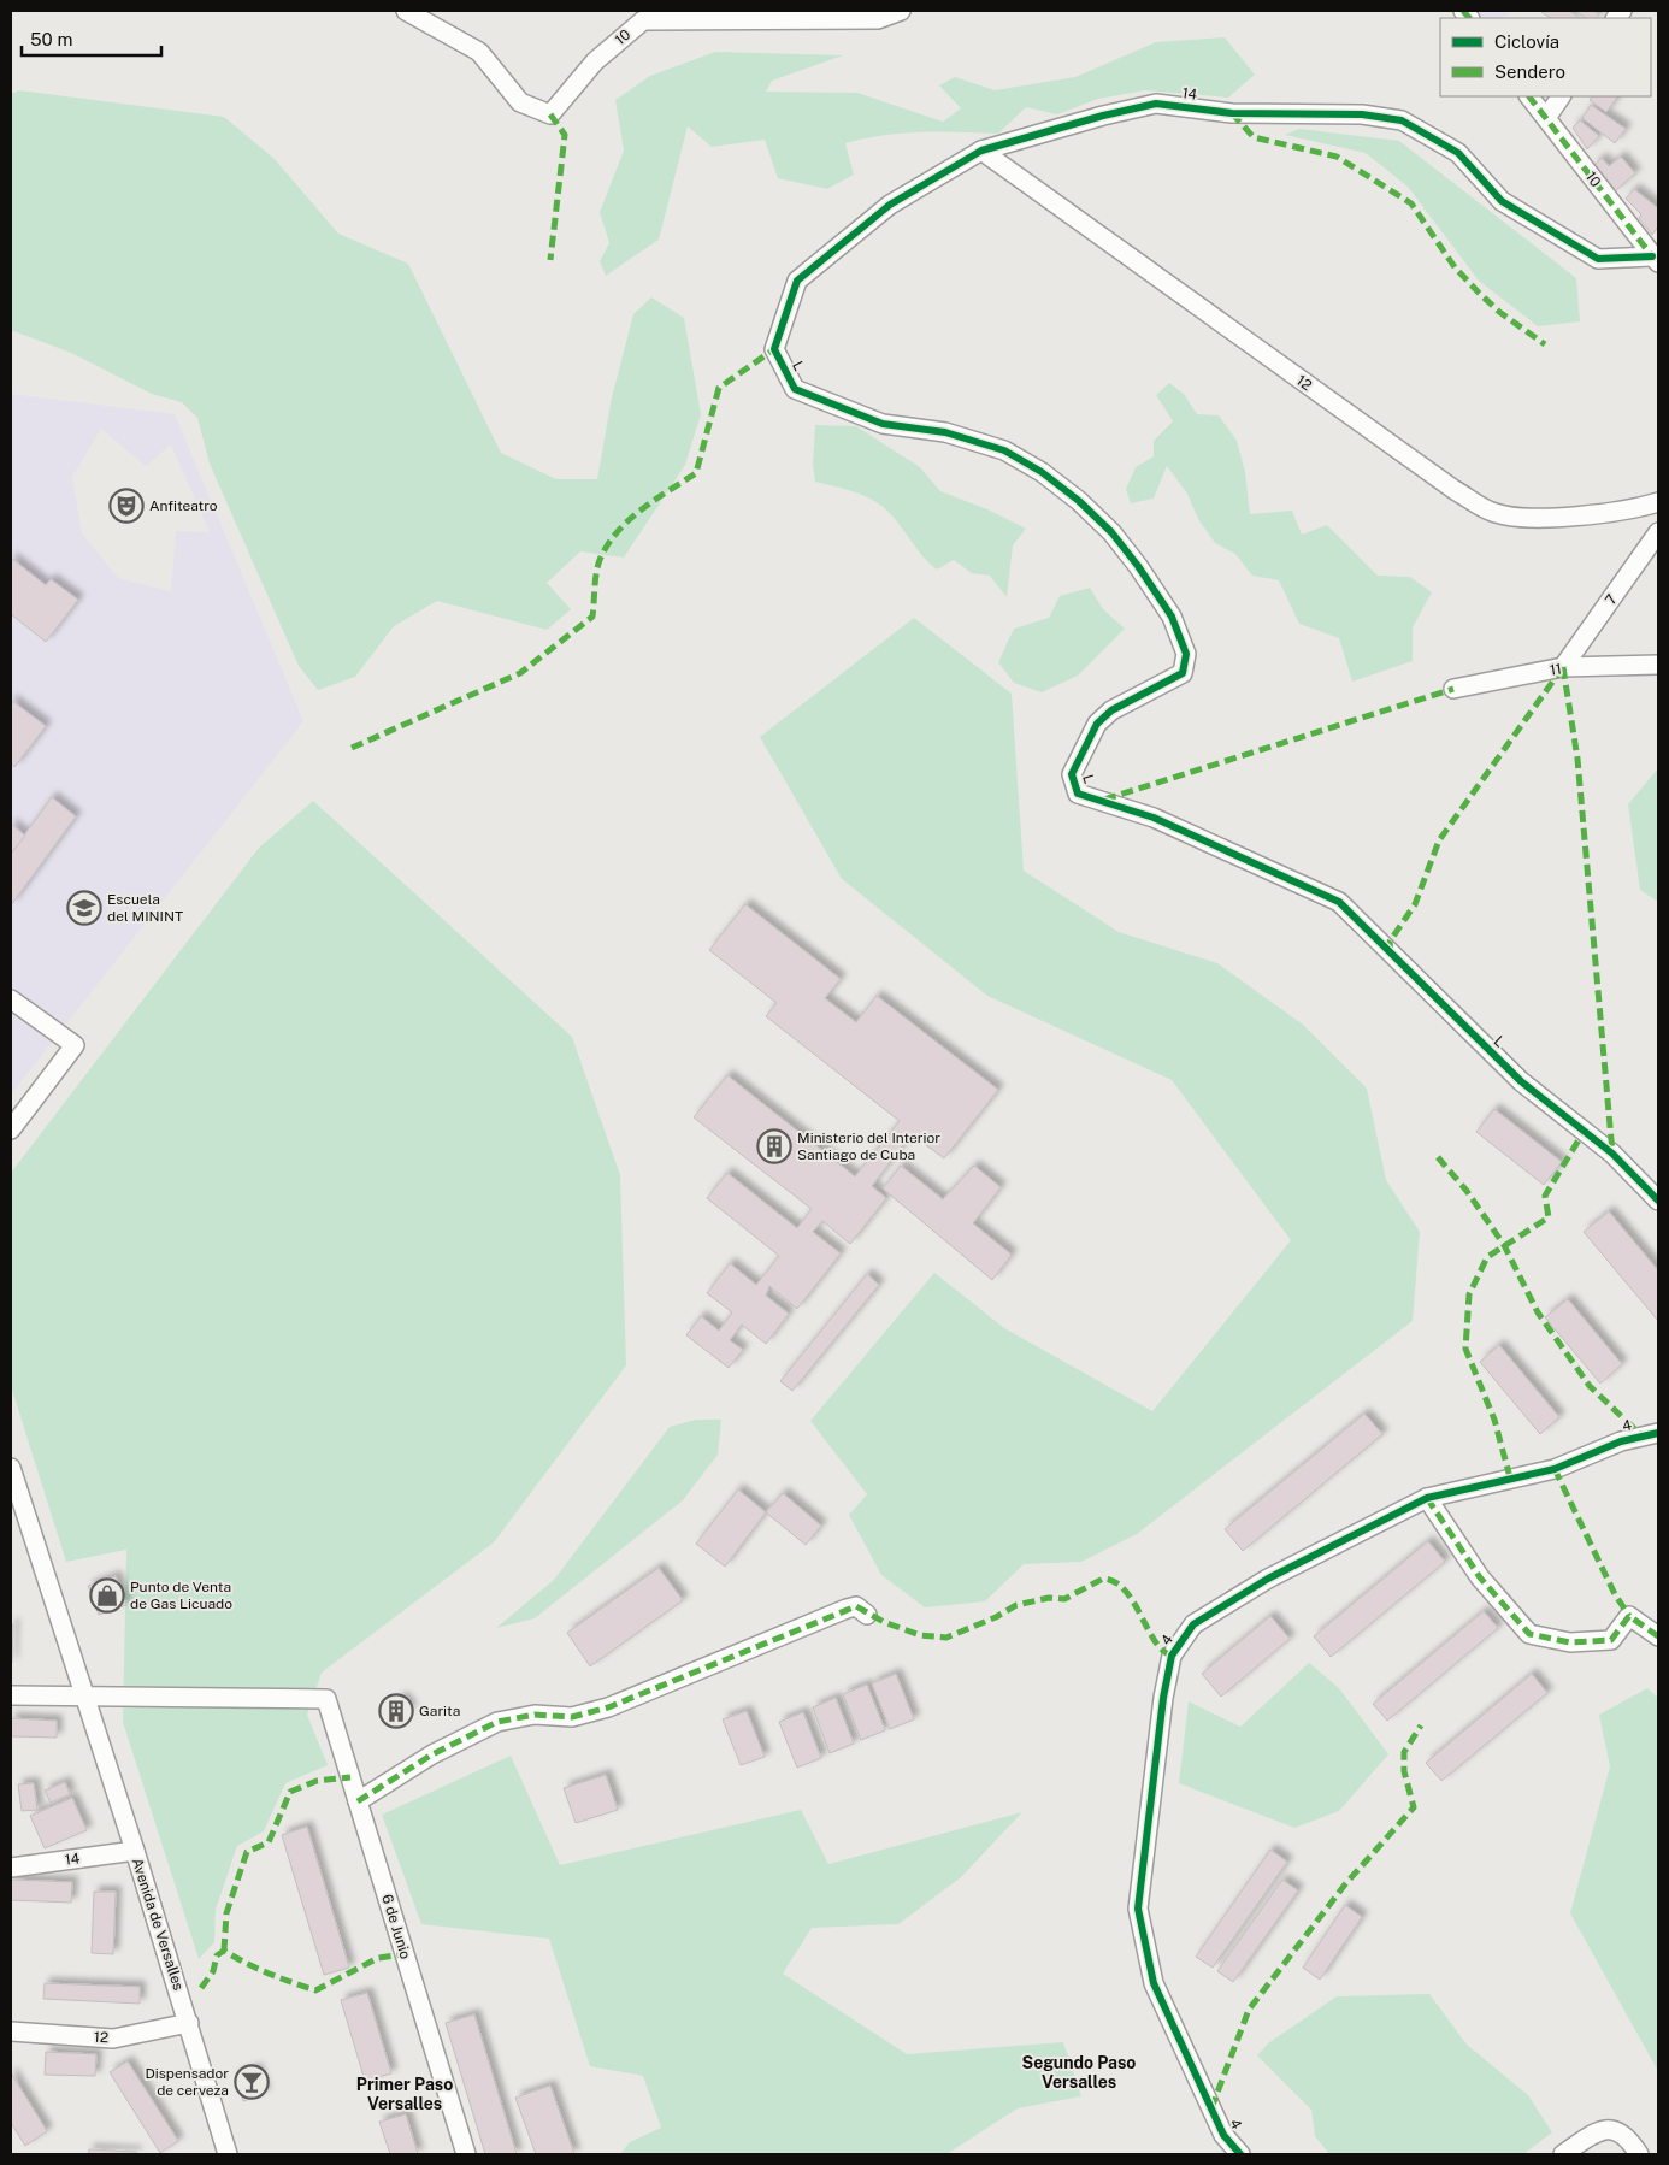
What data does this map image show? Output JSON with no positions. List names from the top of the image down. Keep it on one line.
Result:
{"streets":{"street":["10","14","L","12","7","11","4","Avenida de Versalles","6 de Junio"]},"crossings":[["10","14"],["14","L"],["14","12"],["14","Avenida de Versalles"],["12","Avenida de Versalles"],["7","11"],["Avenida de Versalles","6 de Junio"]],"districts":["Segundo Paso Versalles","Primer Paso Versalles"],"places":{"theatre":["Anfiteatro"],"school or university":["Escuela del MININT"],"building":["Ministerio del Interior Santiago de Cuba","Garita"],"shop":["Punto de Venta de Gas Licuado"],"bar":["Dispensador de cerveza"]},"legend":["Ciclovía","Sendero"],"scale_bar":"50 m"}
